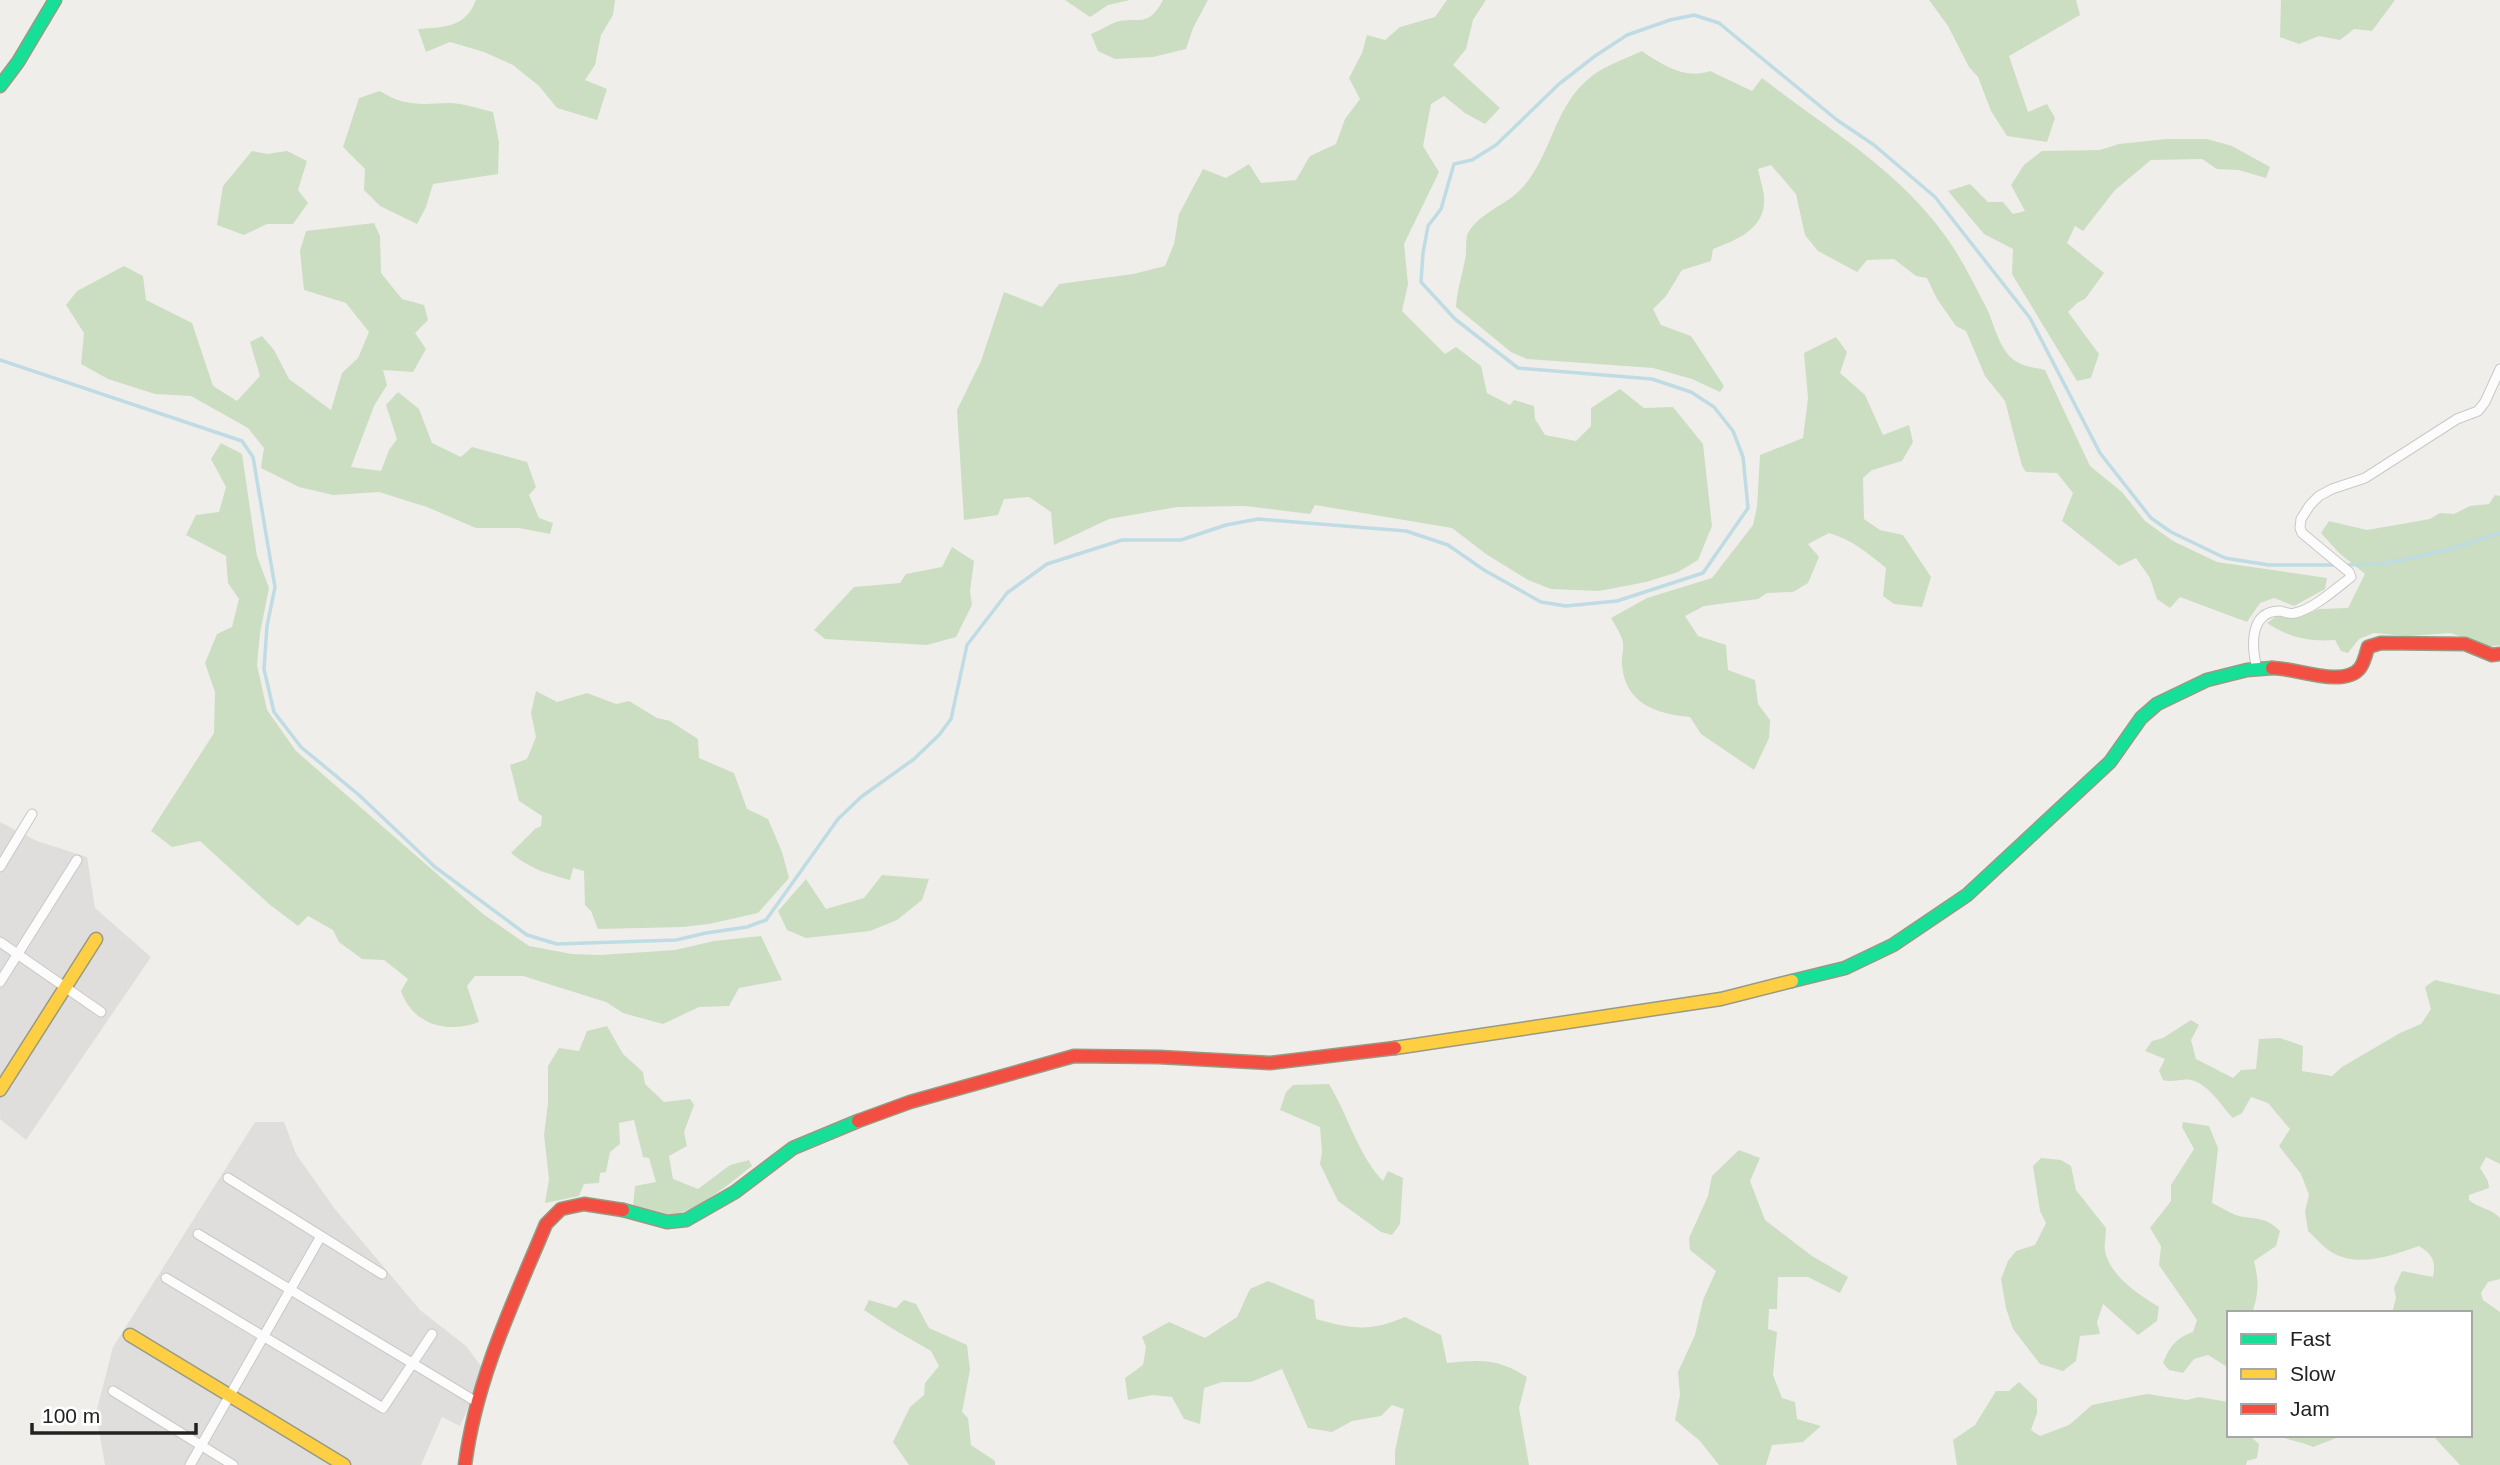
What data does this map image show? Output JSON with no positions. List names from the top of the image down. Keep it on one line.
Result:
{"legend":["Fast","Slow","Jam"],"scale_bar":"100 m"}
